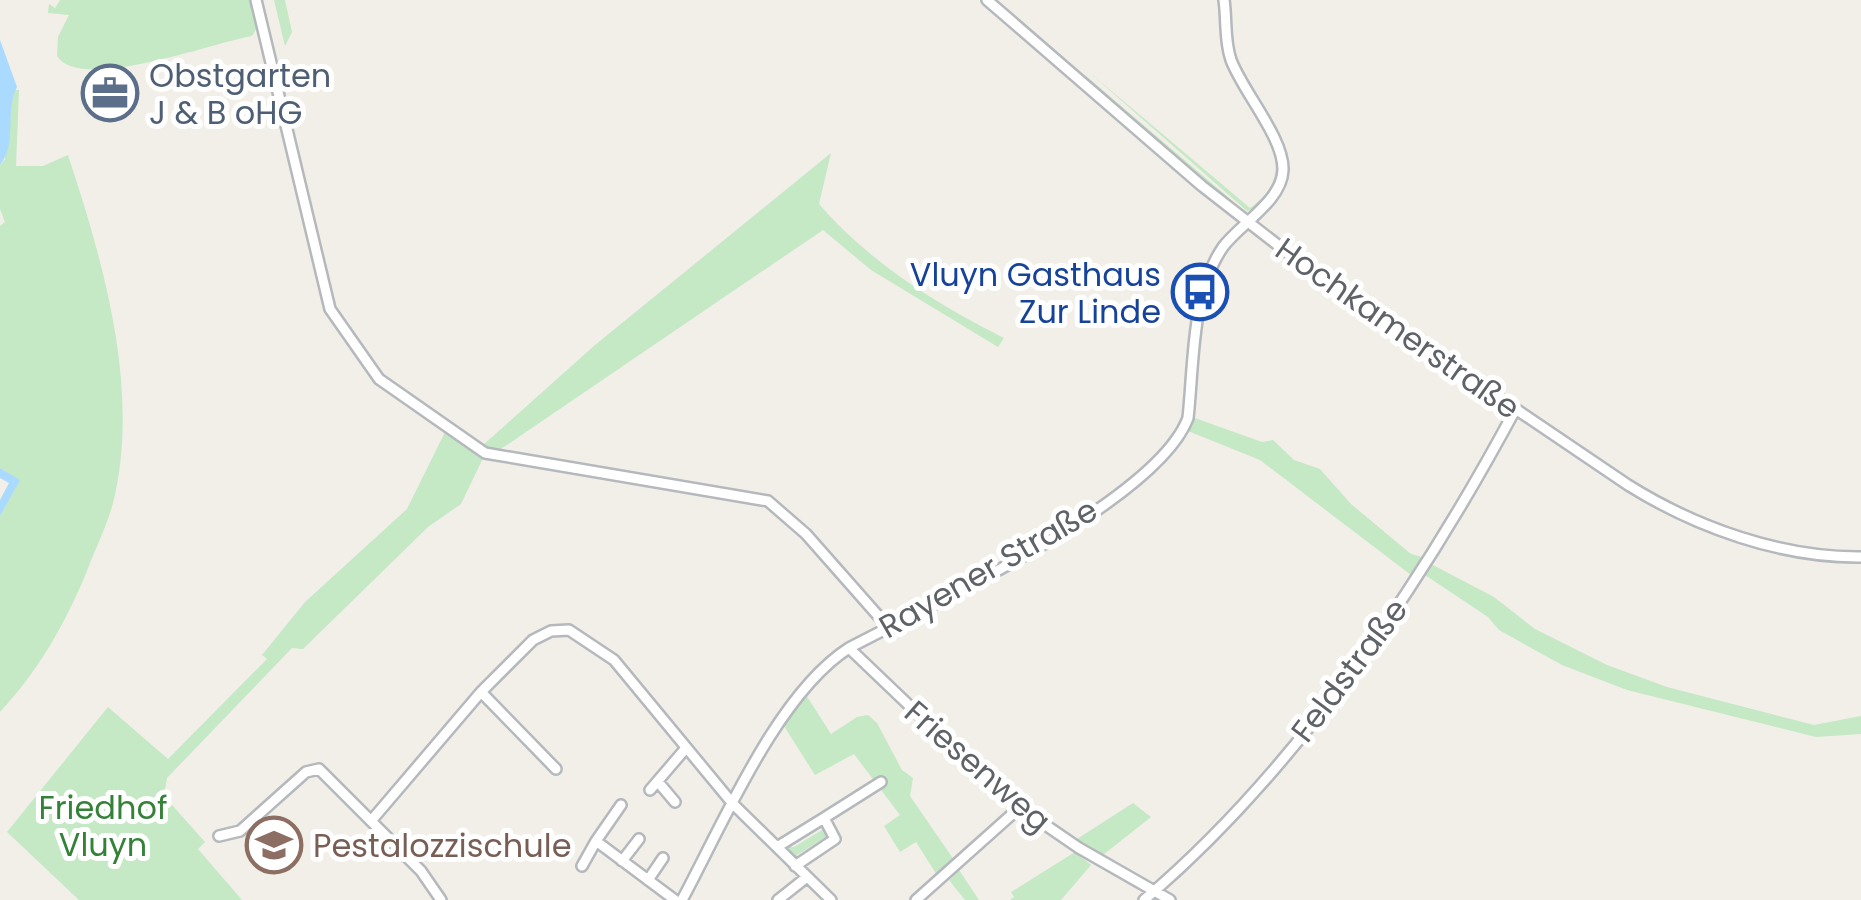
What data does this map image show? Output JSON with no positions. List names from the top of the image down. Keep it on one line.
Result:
{"streets":{"street":["Hochkamerstraße","Rayener Straße","Feldstraße","Friesenweg"]},"crossings":[["Hochkamerstraße","Rayener Straße"],["Hochkamerstraße","Feldstraße"],["Rayener Straße","Friesenweg"],["Feldstraße","Friesenweg"]],"parks":["Friedhof Vluyn"],"places":{"office":["Obstgarten J & B oHG"],"bus stop":["Vluyn Gasthaus Zur Linde"],"school or university":["Pestalozzischule"]}}
